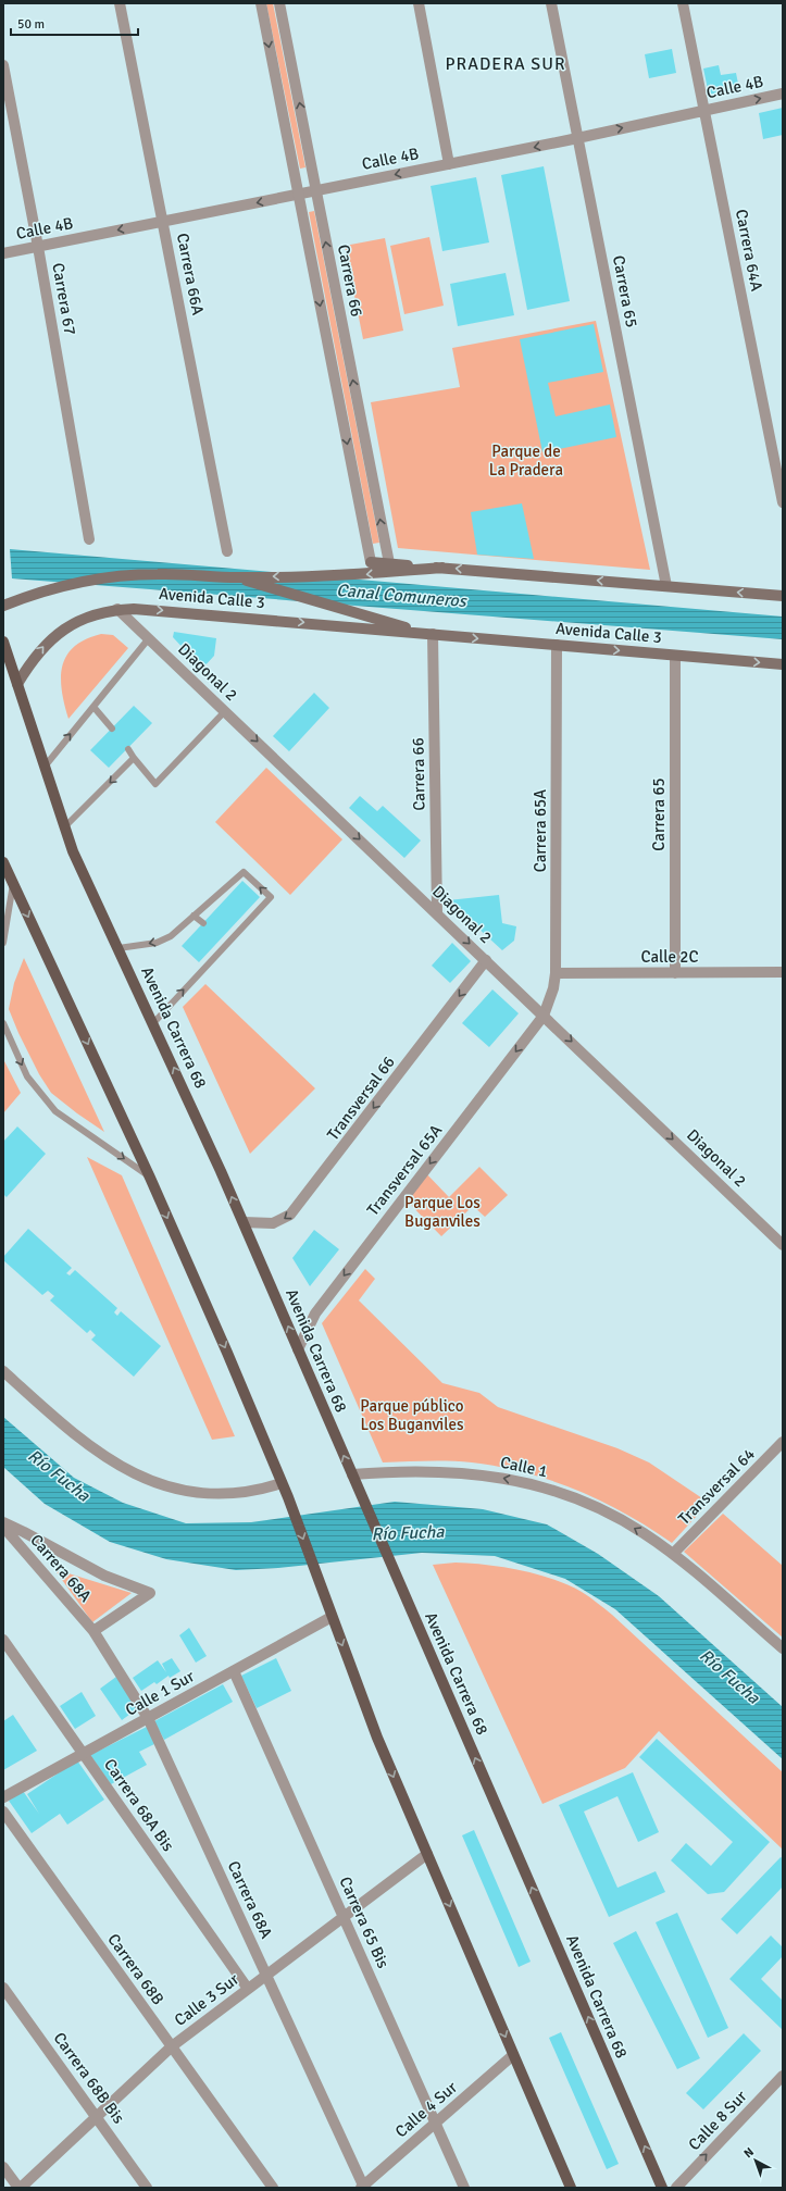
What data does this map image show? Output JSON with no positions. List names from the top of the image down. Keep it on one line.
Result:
{"streets":{"main road":["Avenida Calle 3","Avenida Carrera 68"],"street":["Calle 4B","Carrera 64A","Carrera 66A","Carrera 66","Carrera 65","Carrera 67","Diagonal 2","Carrera 65A","Calle 2C","Transversal 66","Transversal 65A","Calle 1","Transversal 64","Carrera 68A","Calle 1 Sur","Carrera 68A Bis","Carrera 65 Bis","Carrera 68B","Calle 3 Sur","Carrera 68B Bis","Calle 4 Sur","Calle 8 Sur"]},"crossings":[["Calle 4B","Carrera 64A"],["Calle 4B","Carrera 66A"],["Calle 4B","Carrera 66"],["Calle 4B","Carrera 65"],["Calle 4B","Carrera 67"],["Carrera 66","Avenida Calle 3"],["Carrera 66","Diagonal 2"],["Carrera 65","Avenida Calle 3"],["Carrera 65","Calle 2C"],["Avenida Calle 3","Diagonal 2"],["Avenida Calle 3","Carrera 65A"],["Avenida Calle 3","Avenida Carrera 68"],["Diagonal 2","Carrera 65A"],["Diagonal 2","Transversal 66"],["Diagonal 2","Transversal 65A"],["Carrera 65A","Calle 2C"],["Carrera 65A","Transversal 65A"],["Avenida Carrera 68","Transversal 66"],["Avenida Carrera 68","Transversal 65A"],["Avenida Carrera 68","Calle 1"],["Calle 1","Transversal 64"],["Carrera 68A","Calle 1 Sur"],["Carrera 68A","Calle 3 Sur"],["Carrera 68A","Calle 4 Sur"],["Calle 1 Sur","Carrera 68A Bis"],["Calle 1 Sur","Carrera 65 Bis"],["Carrera 68A Bis","Calle 3 Sur"],["Carrera 65 Bis","Calle 3 Sur"],["Carrera 65 Bis","Calle 4 Sur"],["Carrera 68B","Calle 3 Sur"],["Calle 3 Sur","Carrera 68B Bis"]],"one_way":["Diagonal 2","Transversal 66","Transversal 65A","Calle 1","Calle 8 Sur"],"districts":["PRADERA SUR"],"water":["Canal Comuneros","Río Fucha"],"parks":["Parque de La Pradera","Parque Los Buganviles","Parque público Los Buganviles"],"scale_bar":"50 m","north":"top left"}
